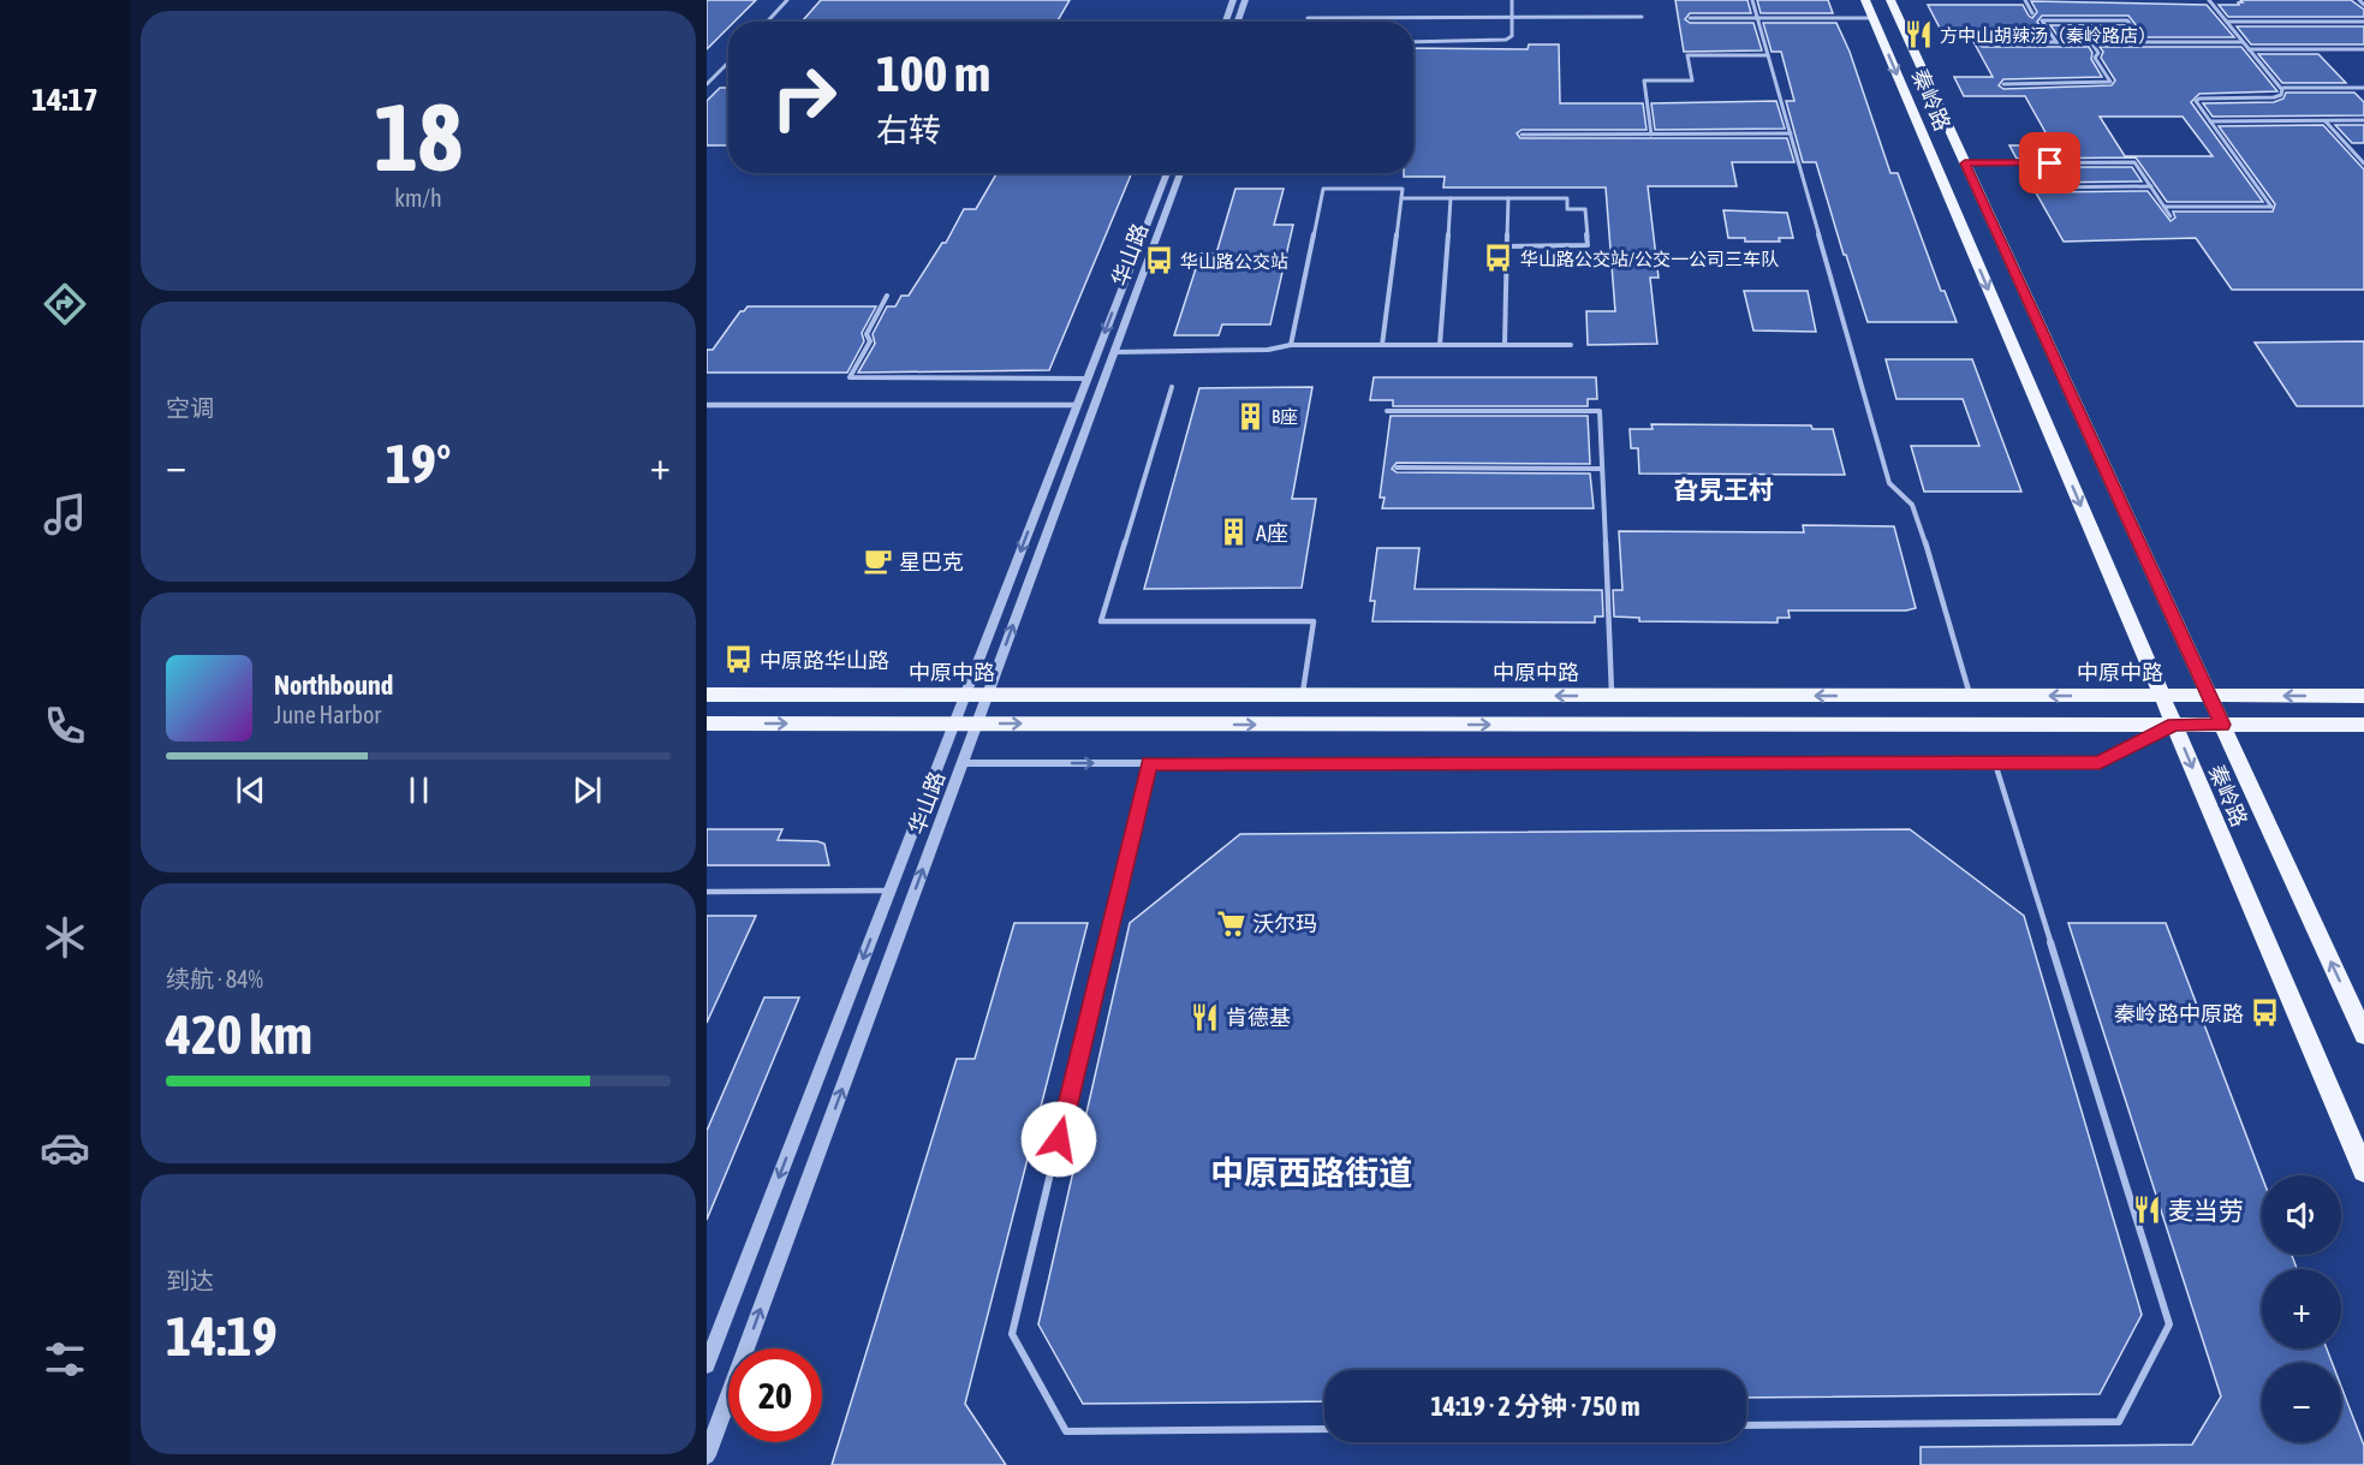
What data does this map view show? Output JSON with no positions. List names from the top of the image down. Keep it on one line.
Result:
{"streets":{"main road":["秦岭路","中原中路"],"street":["华山路"]},"crossings":[["秦岭路","中原中路"],["华山路","中原中路"]],"districts":["旮旯王村","中原西路街道"],"places":{"restaurant":["方中山胡辣汤（秦岭路店）","肯德基","麦当劳"],"bus stop":["华山路公交站/公交一公司三车队","华山路公交站","中原路华山路","秦岭路中原路"],"building":["B座","A座"],"cafe":["星巴克"],"supermarket":["沃尔玛"]},"page":{"tabs":"14:17","tile":[["18","km/h"],"空调",["续航 · 84%","420 km"],["到达","14:19"]],"turn":["100 m","右转"],"heat":["−","19°","+"],"song":["Northbound","June Harbor"],"map_buttons":["+","−"],"limit":"20","trip":"14:19 · 2 分钟 · 750 m"}}
